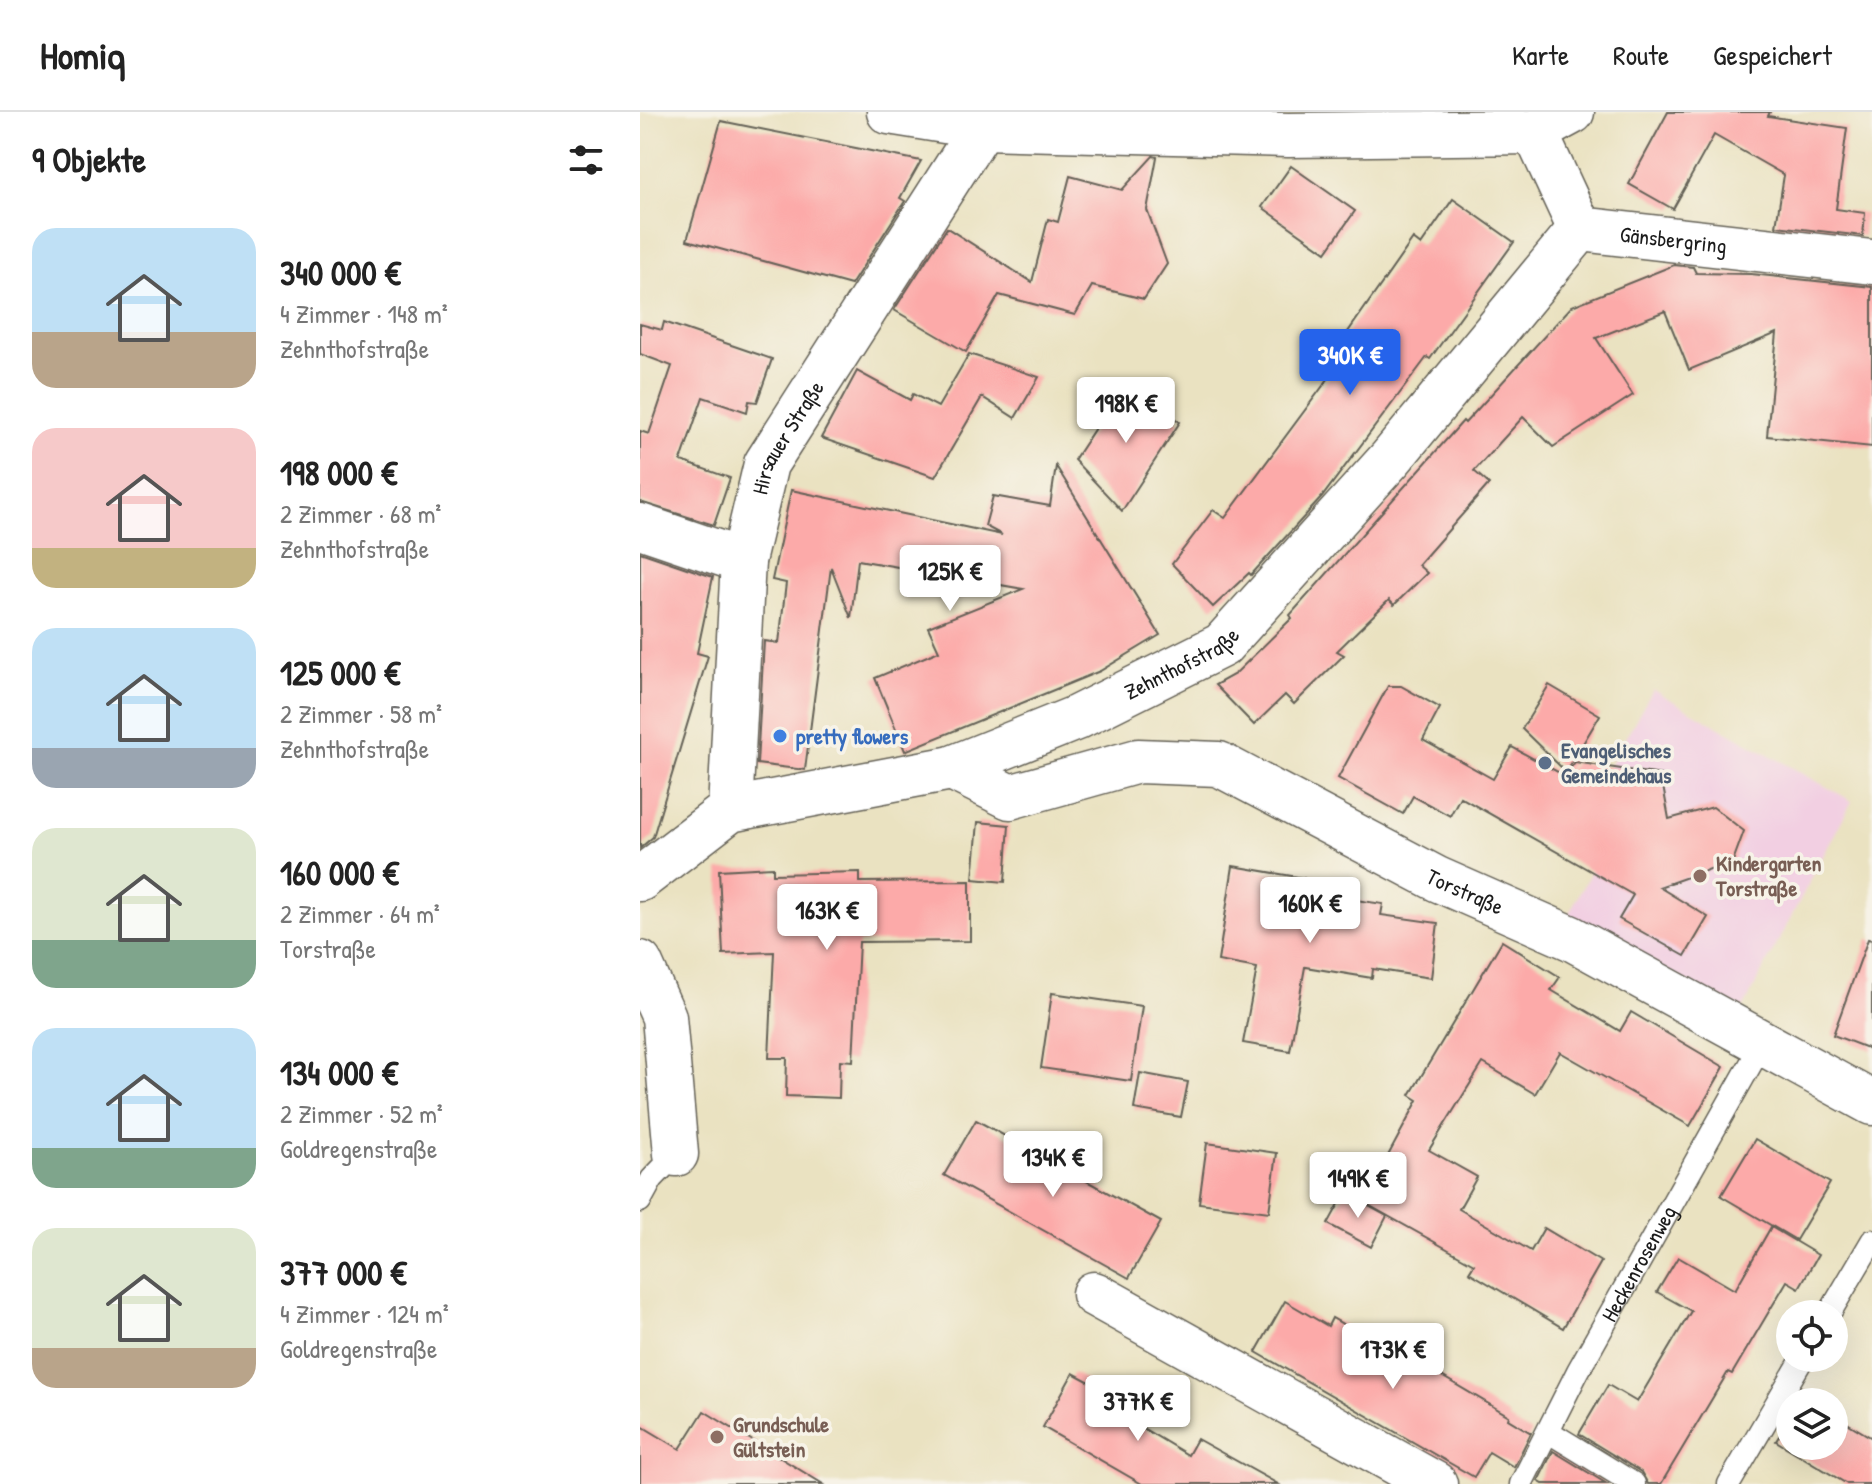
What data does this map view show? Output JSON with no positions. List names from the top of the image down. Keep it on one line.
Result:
{"streets":{"street":["Gänsbergring","Hirsauer Straße","Zehnthofstraße","Torstraße"],"lane":["Heckenrosenweg"]},"crossings":[["Gänsbergring","Zehnthofstraße"],["Hirsauer Straße","Zehnthofstraße"],["Zehnthofstraße","Torstraße"],["Torstraße","Heckenrosenweg"]],"places":["pretty flowers","Evangelisches Gemeindehaus","Kindergarten Torstraße","Grundschule Gültstein"],"page":{"header":"Homiq","nav":["Karte","Route","Gespeichert"],"heading":"9 Objekte","list":[{"name":"340 000 €","note":"4 Zimmer · 148 m² · Zehnthofstraße"},{"name":"198 000 €","note":"2 Zimmer · 68 m² · Zehnthofstraße"},{"name":"125 000 €","note":"2 Zimmer · 58 m² · Zehnthofstraße"},{"name":"160 000 €","note":"2 Zimmer · 64 m² · Torstraße"},{"name":"134 000 €","note":"2 Zimmer · 52 m² · Goldregenstraße"},{"name":"377 000 €","note":"4 Zimmer · 124 m² · Goldregenstraße"}],"price":["340K €","198K €","125K €","160K €","163K €","134K €","149K €","173K €","377K €"]}}
